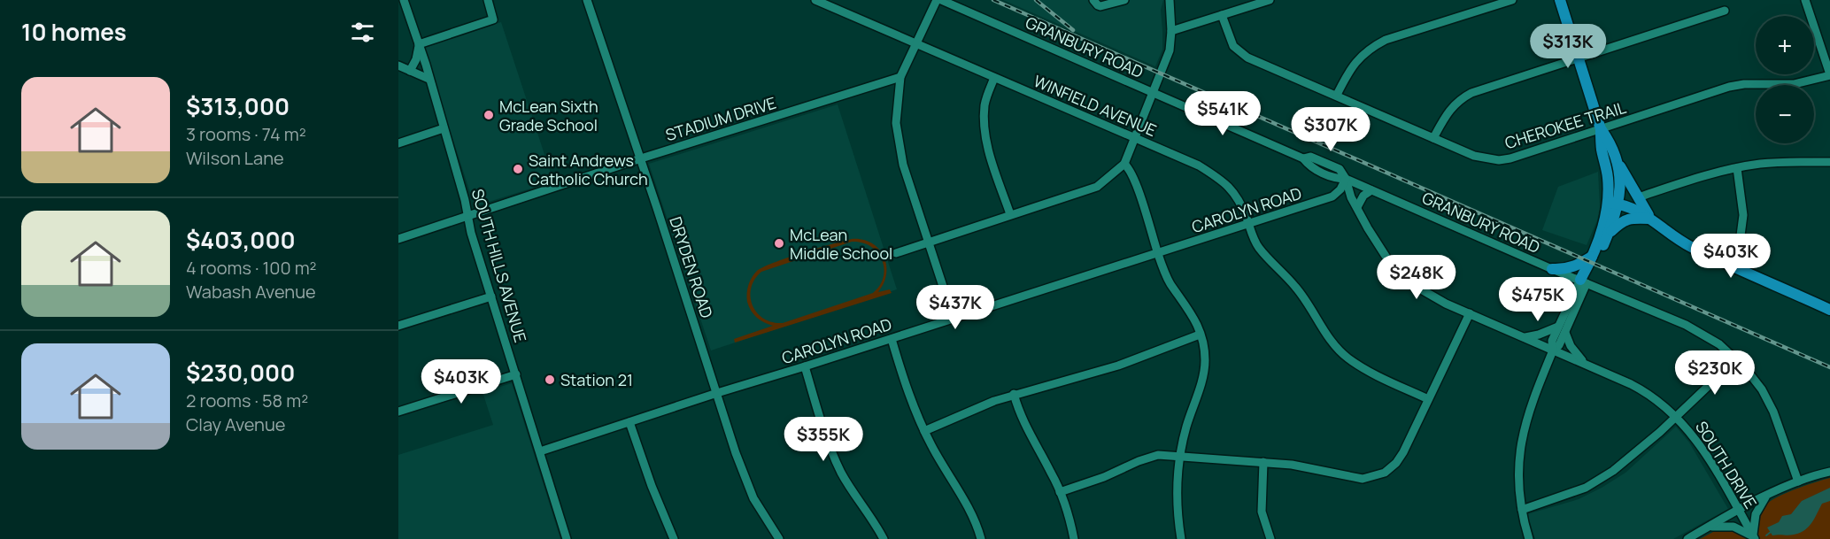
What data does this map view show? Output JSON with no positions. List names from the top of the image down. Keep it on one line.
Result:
{"streets":{"street":["GRANBURY ROAD","WINFIELD AVENUE","STADIUM DRIVE","CHEROKEE TRAIL","CAROLYN ROAD","SOUTH HILLS AVENUE","DRYDEN ROAD","SOUTH DRIVE"]},"crossings":[["GRANBURY ROAD","CAROLYN ROAD"],["GRANBURY ROAD","SOUTH DRIVE"],["WINFIELD AVENUE","CAROLYN ROAD"],["STADIUM DRIVE","SOUTH HILLS AVENUE"],["STADIUM DRIVE","DRYDEN ROAD"],["CAROLYN ROAD","SOUTH HILLS AVENUE"],["CAROLYN ROAD","DRYDEN ROAD"],["CAROLYN ROAD","SOUTH DRIVE"]],"places":["McLean Sixth Grade School","Saint Andrews Catholic Church","McLean Middle School","Station 21"],"page":{"heading":"10 homes","map_buttons":["+","−"],"price":["$313K","$541K","$307K","$403K","$248K","$475K","$437K","$230K","$403K","$355K"],"list":[{"name":"$313,000","note":"3 rooms · 74 m² · Wilson Lane"},{"name":"$403,000","note":"4 rooms · 100 m² · Wabash Avenue"},{"name":"$230,000","note":"2 rooms · 58 m² · Clay Avenue"}]}}
